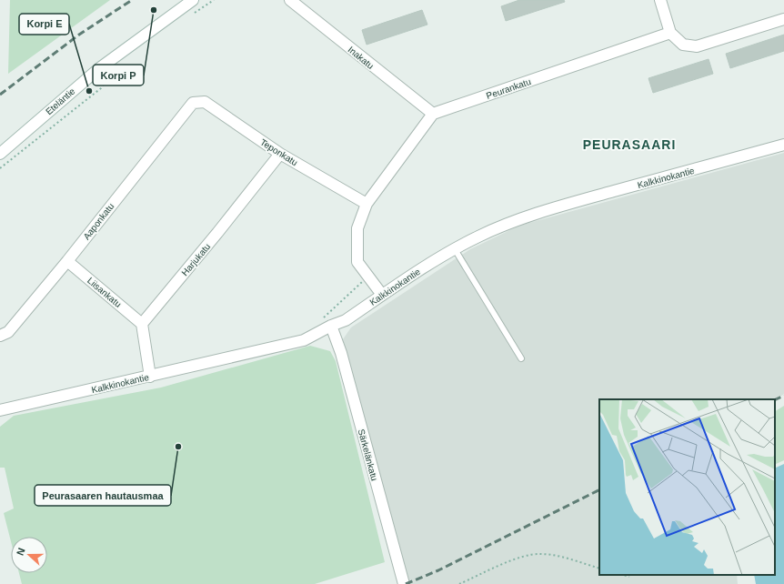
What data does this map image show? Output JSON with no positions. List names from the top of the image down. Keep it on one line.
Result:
{"streets":{"street":["Inakatu","Peurankatu","Eteläntie","Teponkatu","Kalkkinokantie","Aaponkatu","Harjukatu","Liisankatu","Särkelänkatu"]},"crossings":[["Inakatu","Peurankatu"],["Teponkatu","Aaponkatu"],["Teponkatu","Harjukatu"],["Kalkkinokantie","Särkelänkatu"],["Aaponkatu","Liisankatu"],["Harjukatu","Liisankatu"]],"districts":["PEURASAARI"],"places":["Korpi P","Korpi E","Peurasaaren hautausmaa"],"north":"left"}
